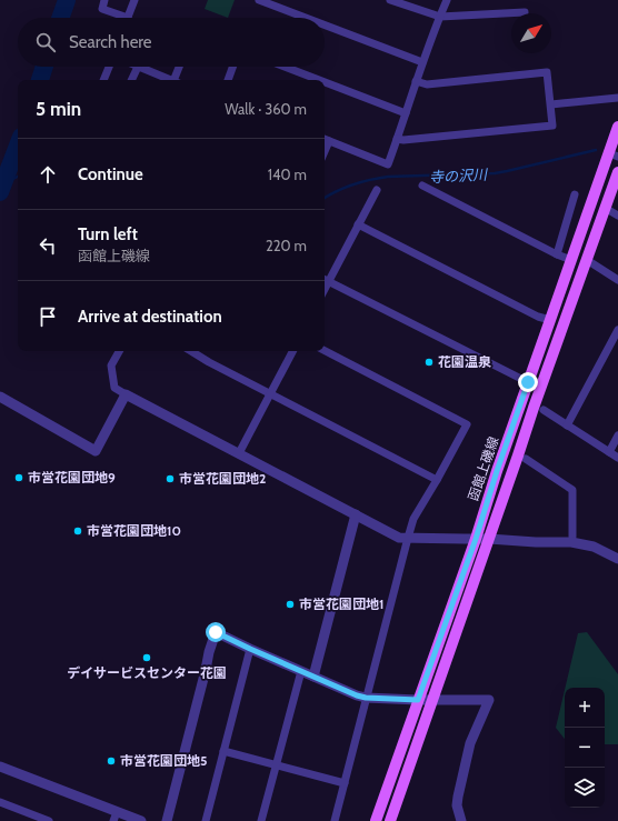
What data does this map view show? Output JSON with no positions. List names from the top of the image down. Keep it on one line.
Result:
{"streets":{"main road":["函館上磯線"]},"water":["寺の沢川"],"places":["花園温泉","市営花園団地9","市営花園団地2","市営花園団地10","市営花園団地1","デイサービスセンター花園","市営花園団地5"],"north":"top right","page":{"search":"Search here","heading":["5 min","Walk · 360 m"],"list":[["Continue","140 m"],["Turn left","函館上磯線","220 m"],"Arrive at destination"],"map_buttons":["+","−"]}}
